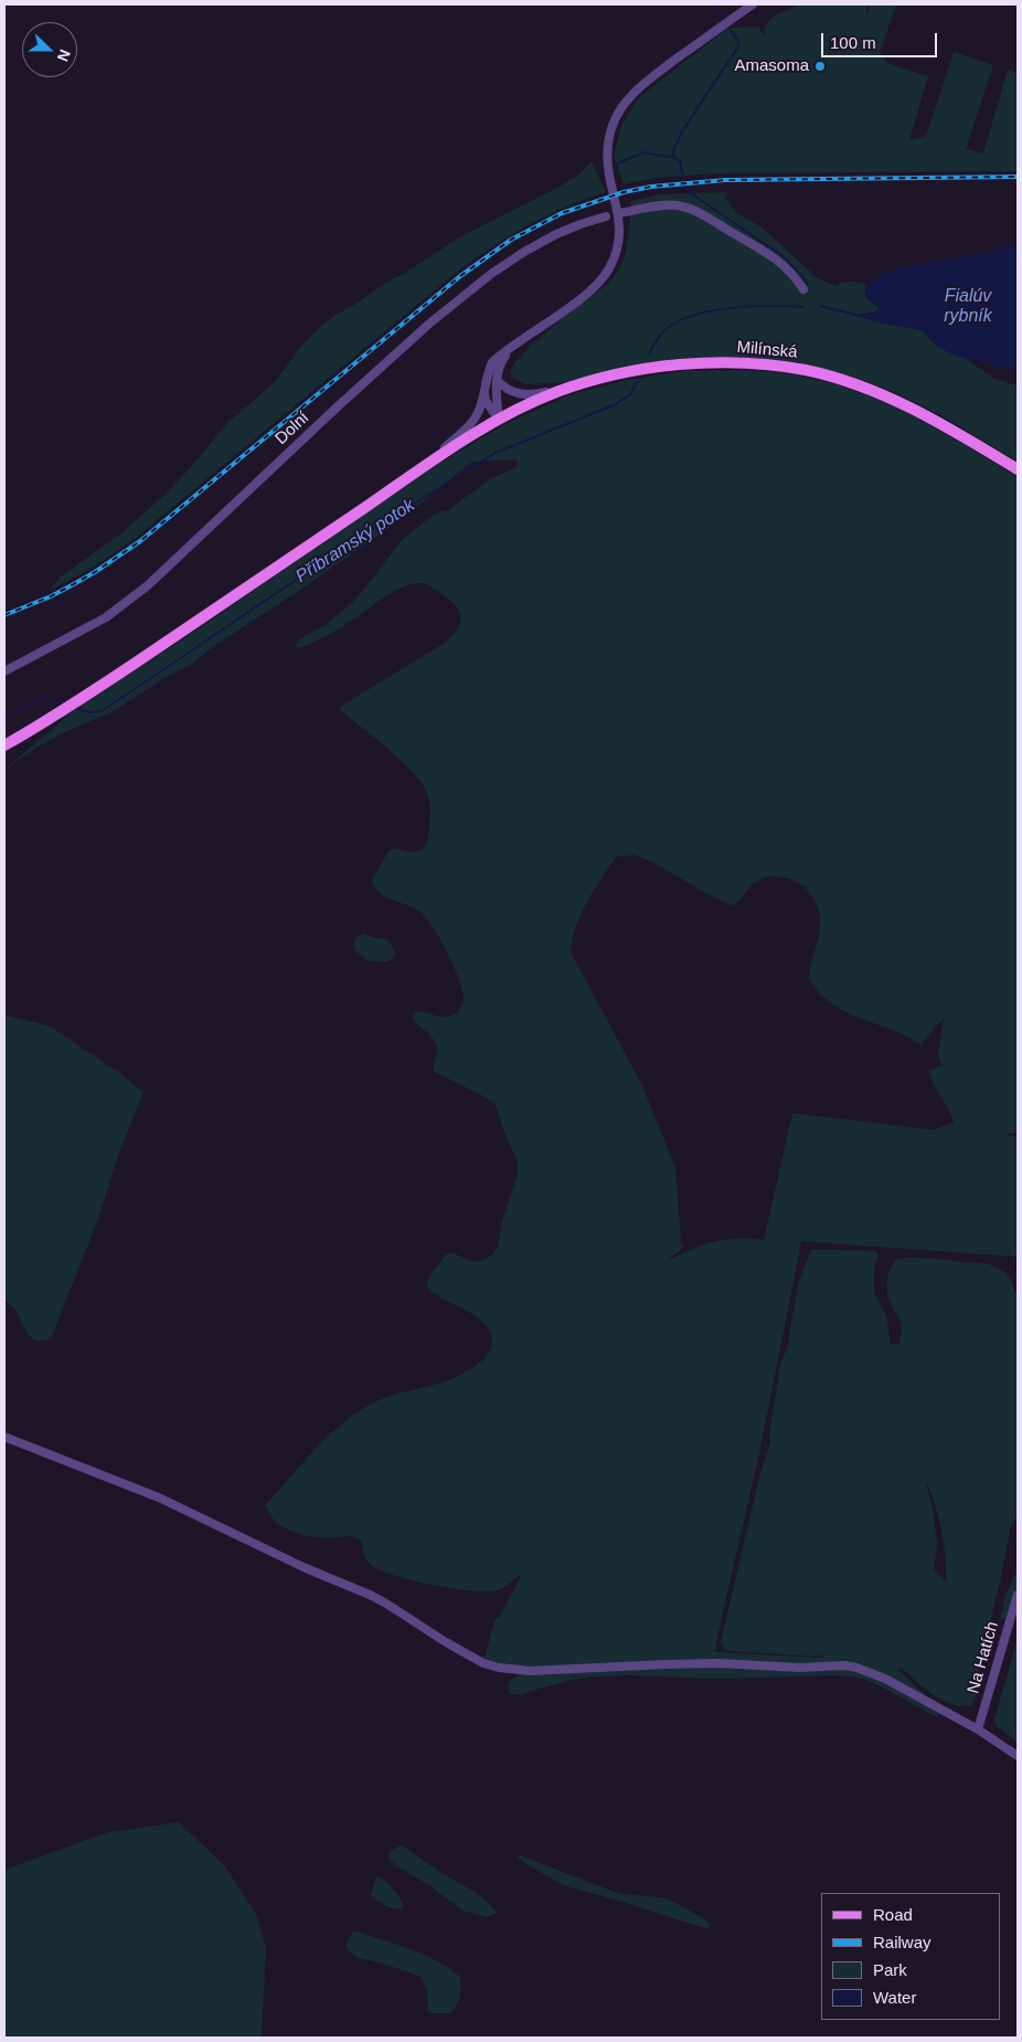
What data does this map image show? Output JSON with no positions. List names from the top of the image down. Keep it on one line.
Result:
{"streets":{"main road":["Milínská"],"street":["Dolní","Na Hatích"]},"water":["Fialúv rybník","Příbramský potok"],"places":["Amasoma"],"legend":["Road","Railway","Park","Water"],"scale_bar":"100 m","north":"right"}
